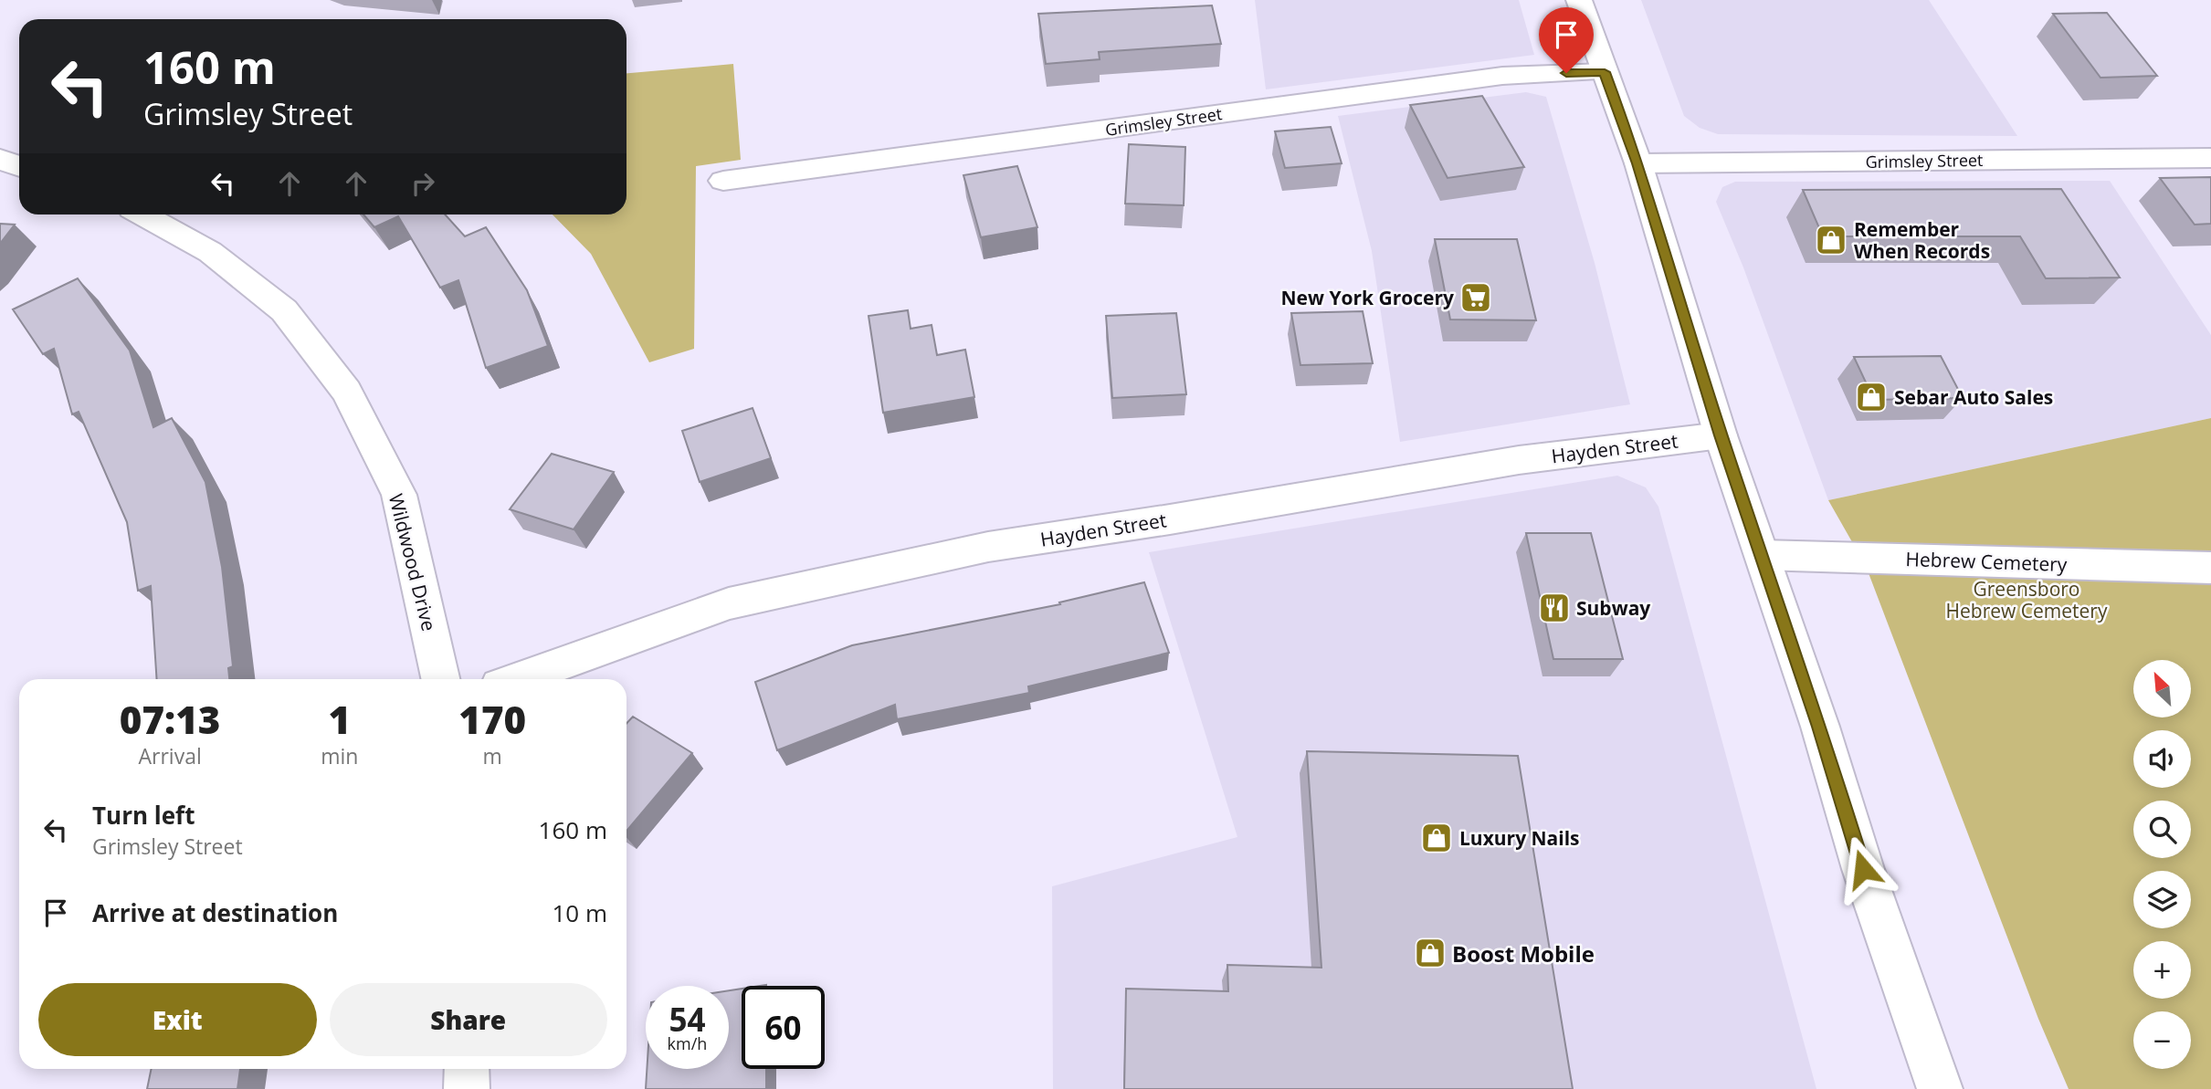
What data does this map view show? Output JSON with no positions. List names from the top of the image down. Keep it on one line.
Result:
{"streets":{"street":["Grimsley Street","Hayden Street","Hebrew Cemetery","Wildwood Drive"]},"parks":["Greensboro Hebrew Cemetery"],"places":{"shop":["Remember When Records","Sebar Auto Sales","Luxury Nails","Boost Mobile"],"supermarket":["New York Grocery"],"restaurant":["Subway"]},"north":"top left","page":{"turn":["160 m","Grimsley Street"],"map_buttons":["+","−"],"eta":["07:13","Arrival","1","min","170","m"],"list":[{"name":"Turn left","note":"Grimsley Street","value":"160 m"},{"name":"Arrive at destination","value":"10 m"}],"buttons":["Exit","Share"],"speed":"54 km/h","limit":"60"}}
